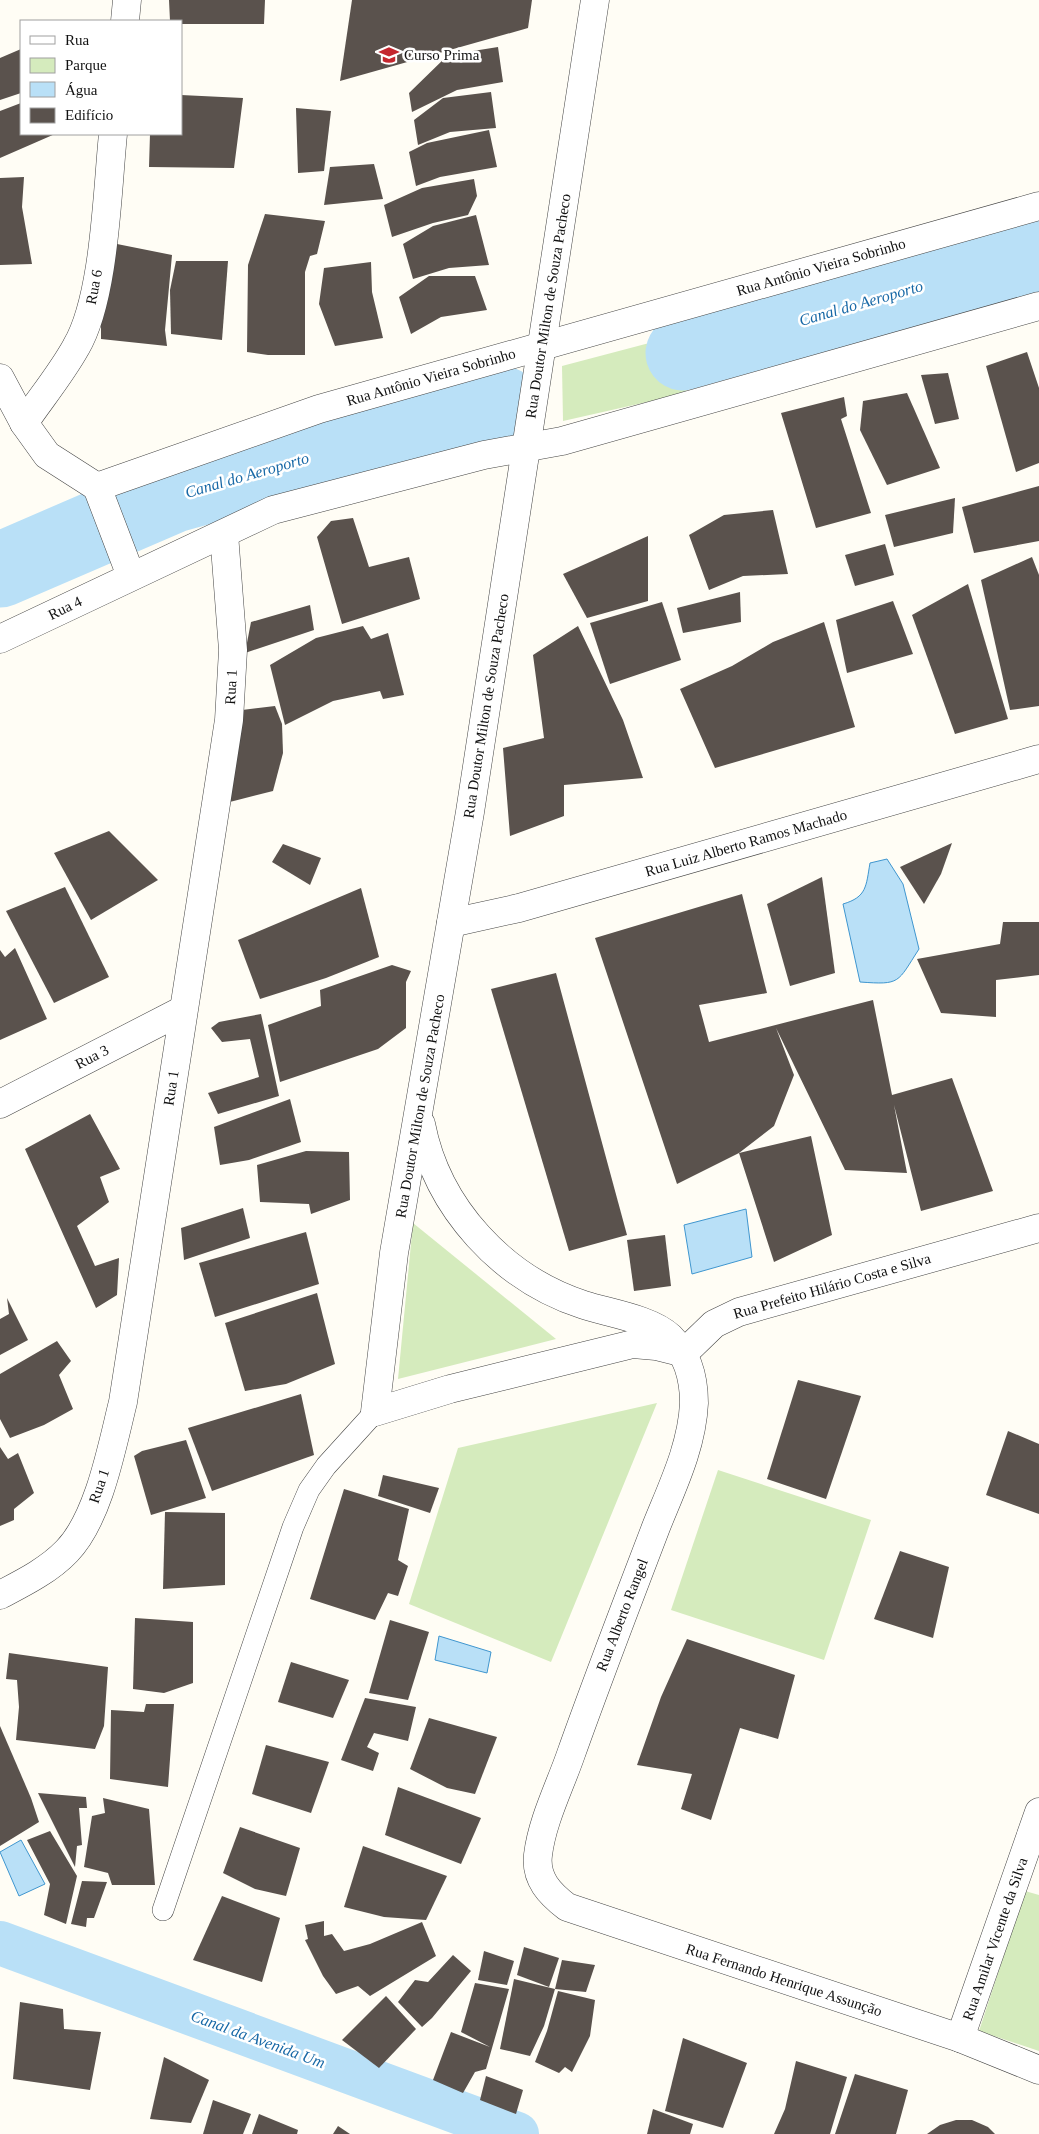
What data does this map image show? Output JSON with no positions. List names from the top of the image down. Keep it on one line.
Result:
{"streets":{"street":["Rua Antônio Vieira Sobrinho","Rua 6","Rua Doutor Milton de Souza Pacheco","Rua 4","Rua 1","Rua Luiz Alberto Ramos Machado","Rua 3","Rua Prefeito Hilário Costa e Silva","Rua Alberto Rangel","Rua Amilar Vicente da Silva","Rua Fernando Henrique Assunção"]},"crossings":[["Rua Antônio Vieira Sobrinho","Rua Doutor Milton de Souza Pacheco"],["Rua Doutor Milton de Souza Pacheco","Rua Luiz Alberto Ramos Machado"],["Rua 1","Rua 3"],["Rua Prefeito Hilário Costa e Silva","Rua Alberto Rangel"],["Rua Alberto Rangel","Rua Fernando Henrique Assunção"],["Rua Amilar Vicente da Silva","Rua Fernando Henrique Assunção"]],"water":["Canal do Aeroporto","Canal da Avenida Um"],"places":{"school or university":["Curso Prima"]},"legend":["Rua","Parque","Água","Edifício"]}
